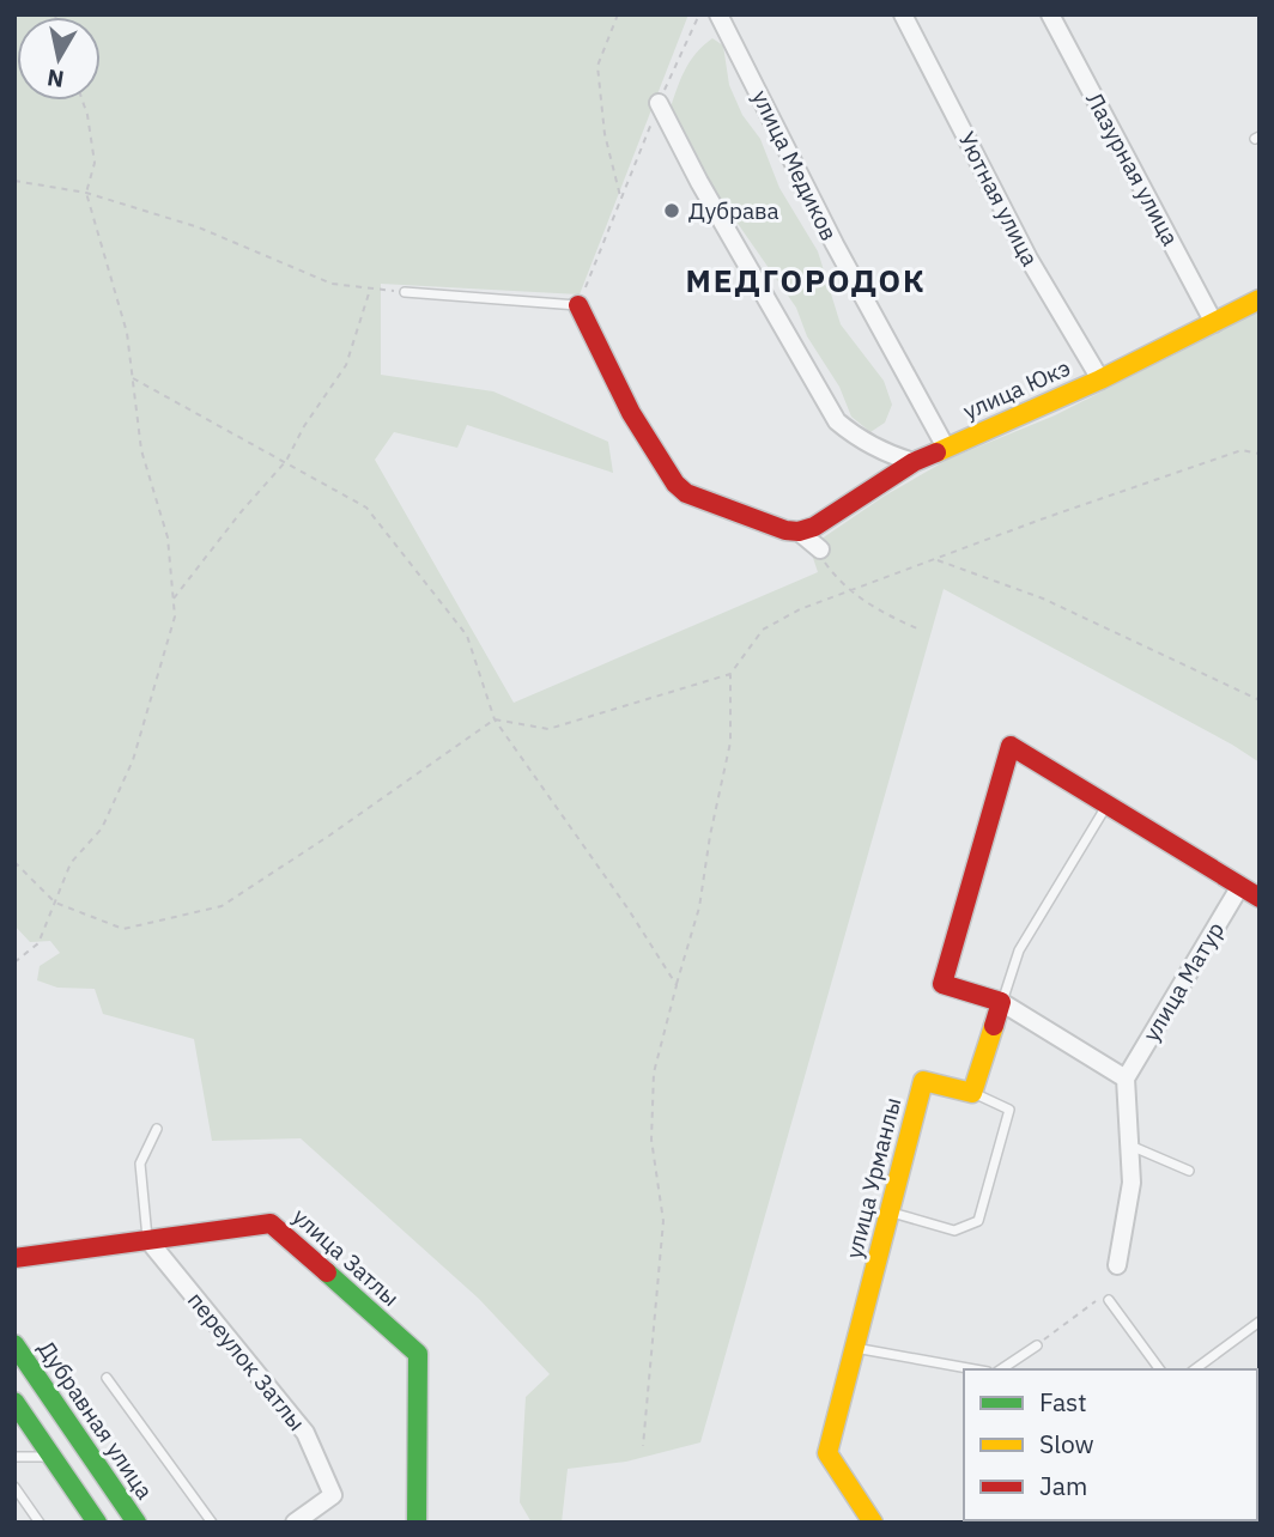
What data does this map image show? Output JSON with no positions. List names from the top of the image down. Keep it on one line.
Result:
{"streets":{"street":["улица Медиков","Лазурная улица","Уютная улица","улица Юкэ","улица Матур","улица Урманлы","улица Затлы","переулок Затлы","Дубравная улица"]},"crossings":[["улица Медиков","улица Юкэ"],["Лазурная улица","улица Юкэ"],["Уютная улица","улица Юкэ"],["улица Затлы","переулок Затлы"]],"districts":["МЕДГОРОДОК"],"places":["Дубрава"],"legend":["Fast","Slow","Jam"],"north":"bottom"}
